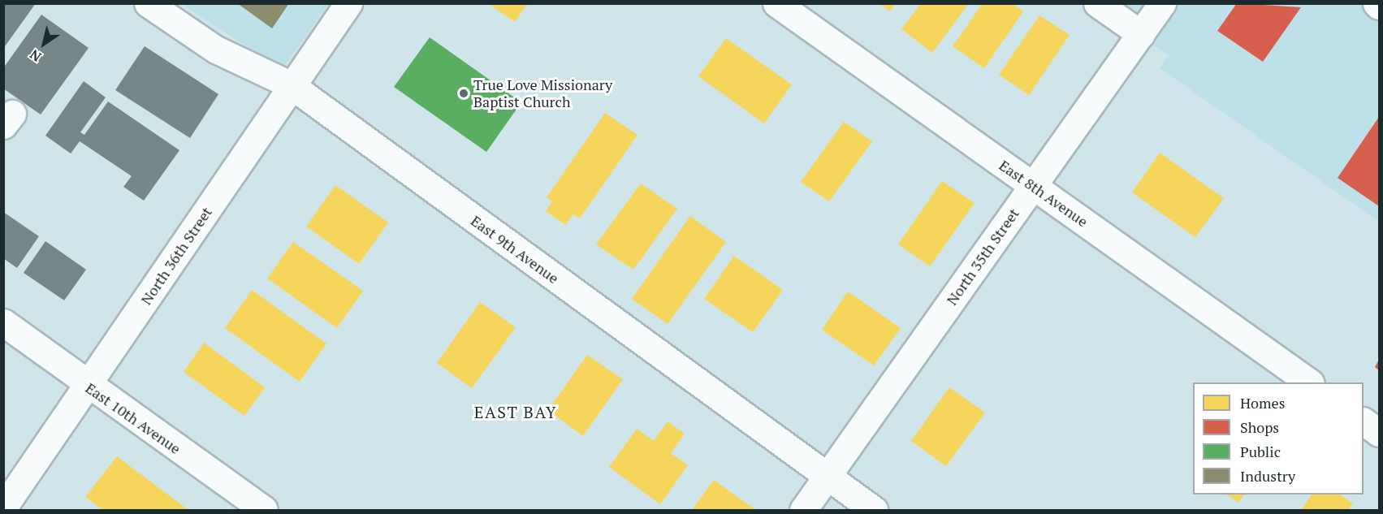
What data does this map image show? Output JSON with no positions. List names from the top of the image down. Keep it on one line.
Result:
{"streets":{"street":["East 8th Avenue","East 9th Avenue","North 36th Street","North 35th Street","East 10th Avenue"]},"crossings":[["East 8th Avenue","North 35th Street"],["East 9th Avenue","North 36th Street"],["East 9th Avenue","North 35th Street"],["North 36th Street","East 10th Avenue"]],"districts":["EAST BAY"],"places":["True Love Missionary Baptist Church"],"legend":["Homes","Shops","Public","Industry"],"north":"bottom left"}
